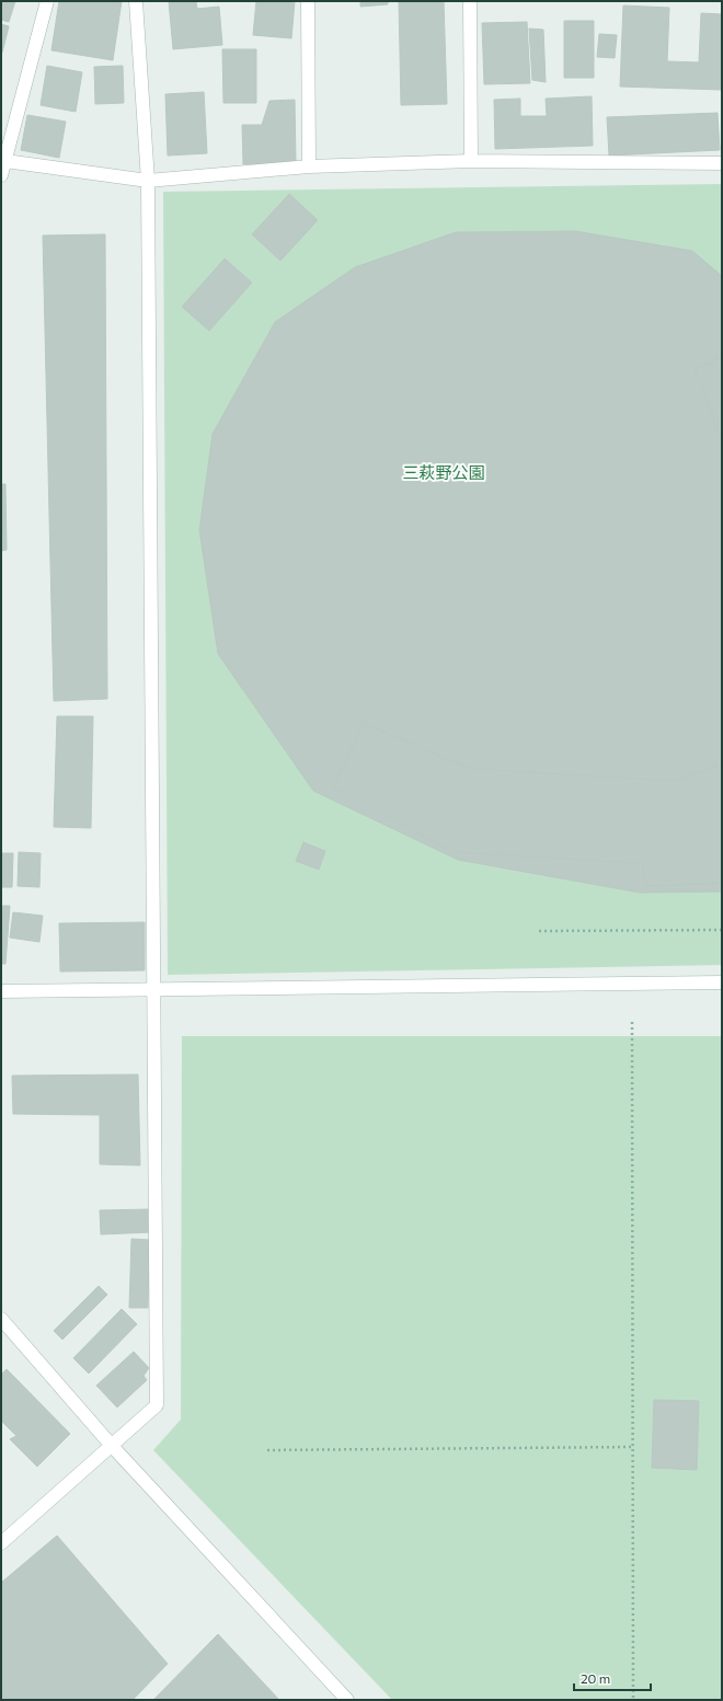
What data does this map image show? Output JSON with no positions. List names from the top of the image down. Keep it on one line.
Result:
{"parks":["三萩野公園"],"scale_bar":"20 m"}
